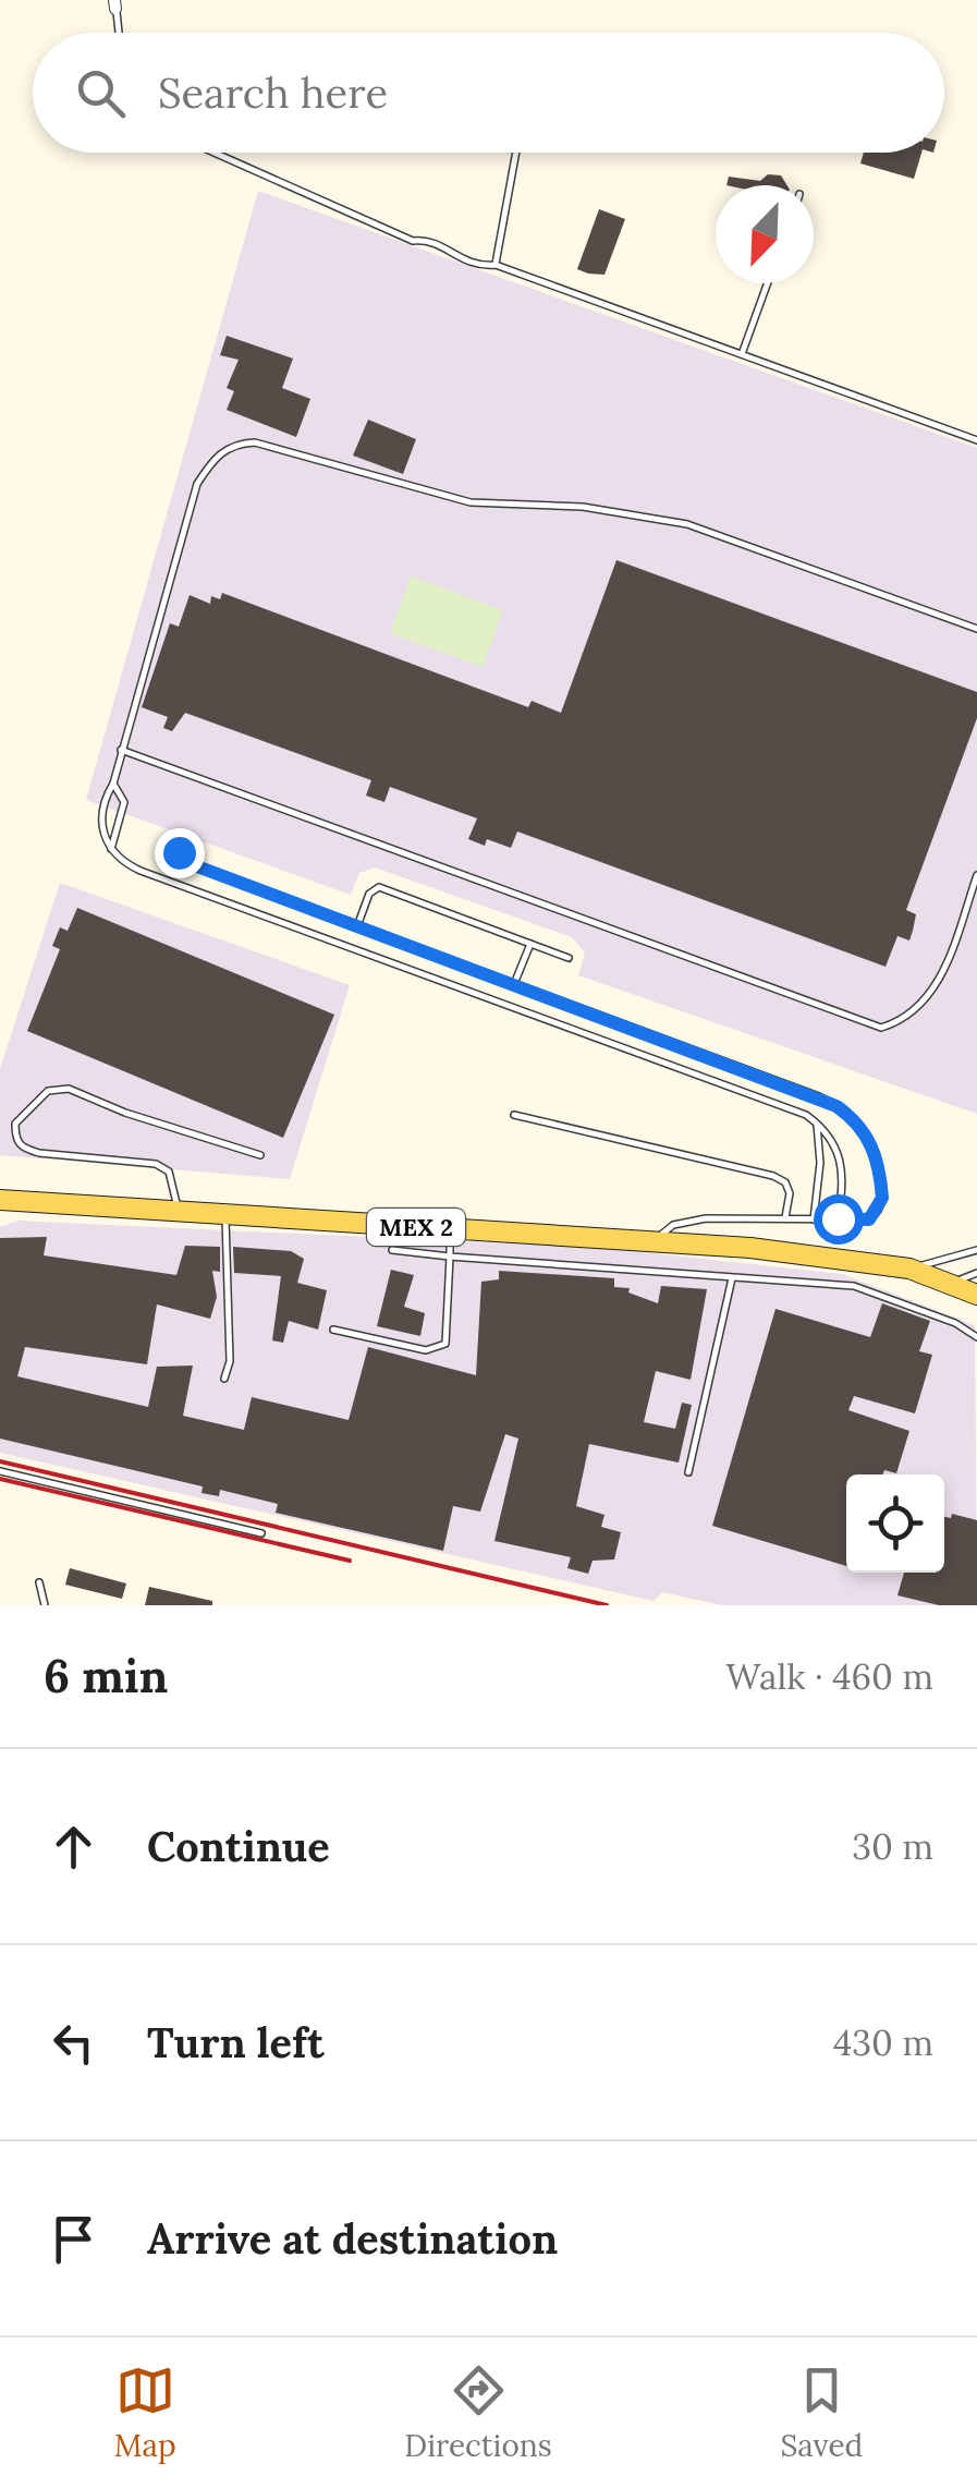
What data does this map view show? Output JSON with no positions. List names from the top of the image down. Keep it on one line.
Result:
{"streets":{"main road":["MEX 2"]},"north":"bottom left","page":{"search":"Search here","heading":["6 min","Walk · 460 m"],"list":[["Continue","30 m"],["Turn left","430 m"],"Arrive at destination"],"nav":["Map","Directions","Saved"]}}
